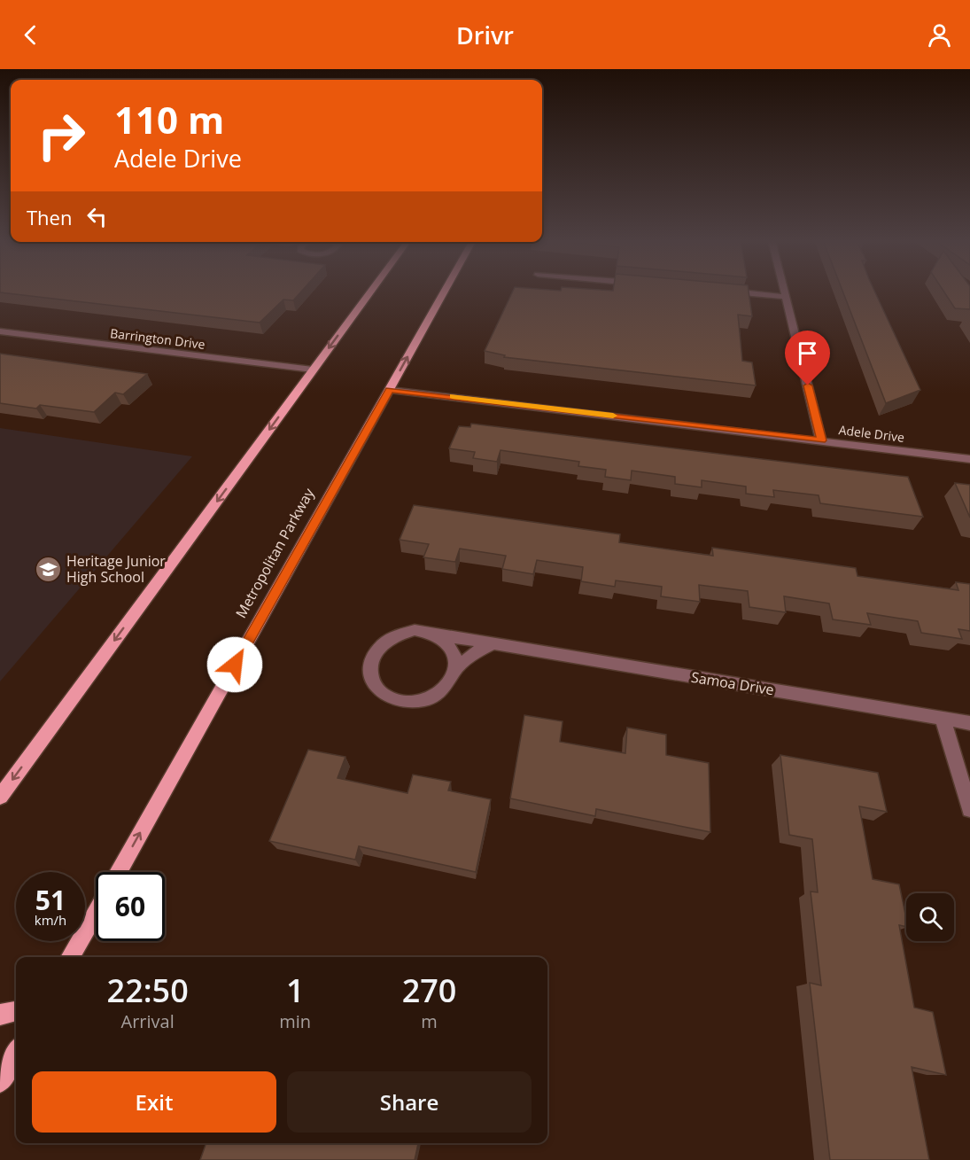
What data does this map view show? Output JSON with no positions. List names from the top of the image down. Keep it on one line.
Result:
{"streets":{"main road":["Metropolitan Parkway"],"street":["Barrington Drive","Adele Drive","Samoa Drive"]},"crossings":[["Adele Drive","Metropolitan Parkway"]],"places":{"school or university":["Heritage Junior High School"]},"page":{"header":"Drivr","turn":["110 m","Adele Drive"],"then":"Then","speed":"51 km/h","limit":"60","eta":["22:50","Arrival","1","min","270","m"],"buttons":["Exit","Share"]}}
